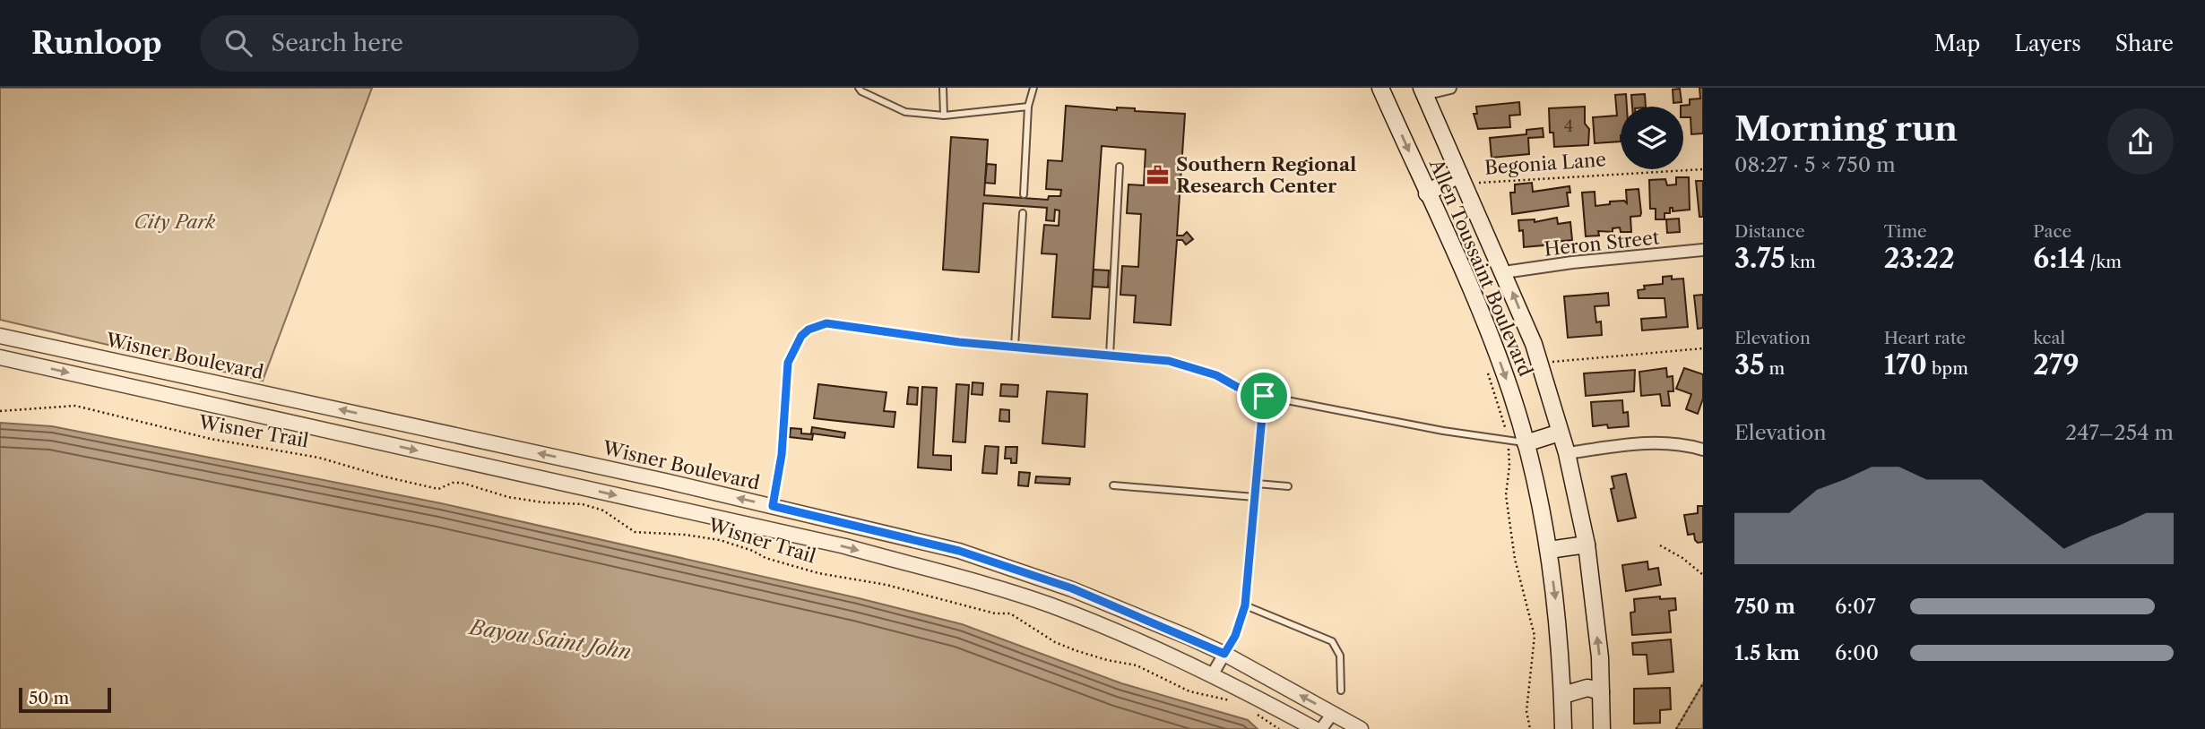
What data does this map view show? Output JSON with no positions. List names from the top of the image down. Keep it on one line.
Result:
{"streets":{"main road":["Allen Toussaint Boulevard"],"street":["Heron Street","Wisner Boulevard"],"path":["Begonia Lane","Wisner Trail"]},"crossings":[["Begonia Lane","Allen Toussaint Boulevard"],["Heron Street","Allen Toussaint Boulevard"]],"water":["Bayou Saint John"],"parks":["City Park"],"places":{"office":["Southern Regional Research Center"]},"house_numbers":["4"],"scale_bar":"50 m","page":{"header":"Runloop","search":"Search here","nav":["Map","Layers","Share"],"heading":["Morning run","08:27 · 5 × 750 m"],"stats":[["Distance","3.75 km"],["Time","23:22"],["Pace","6:14 /km"],["Elevation","35 m"],["Heart rate","170 bpm"],["kcal","279"]],"chart":["Elevation","247–254 m"],"list":[{"name":"750 m","note":"6:07"},{"name":"1.5 km","note":"6:00"}],"scale":"50 m"}}
